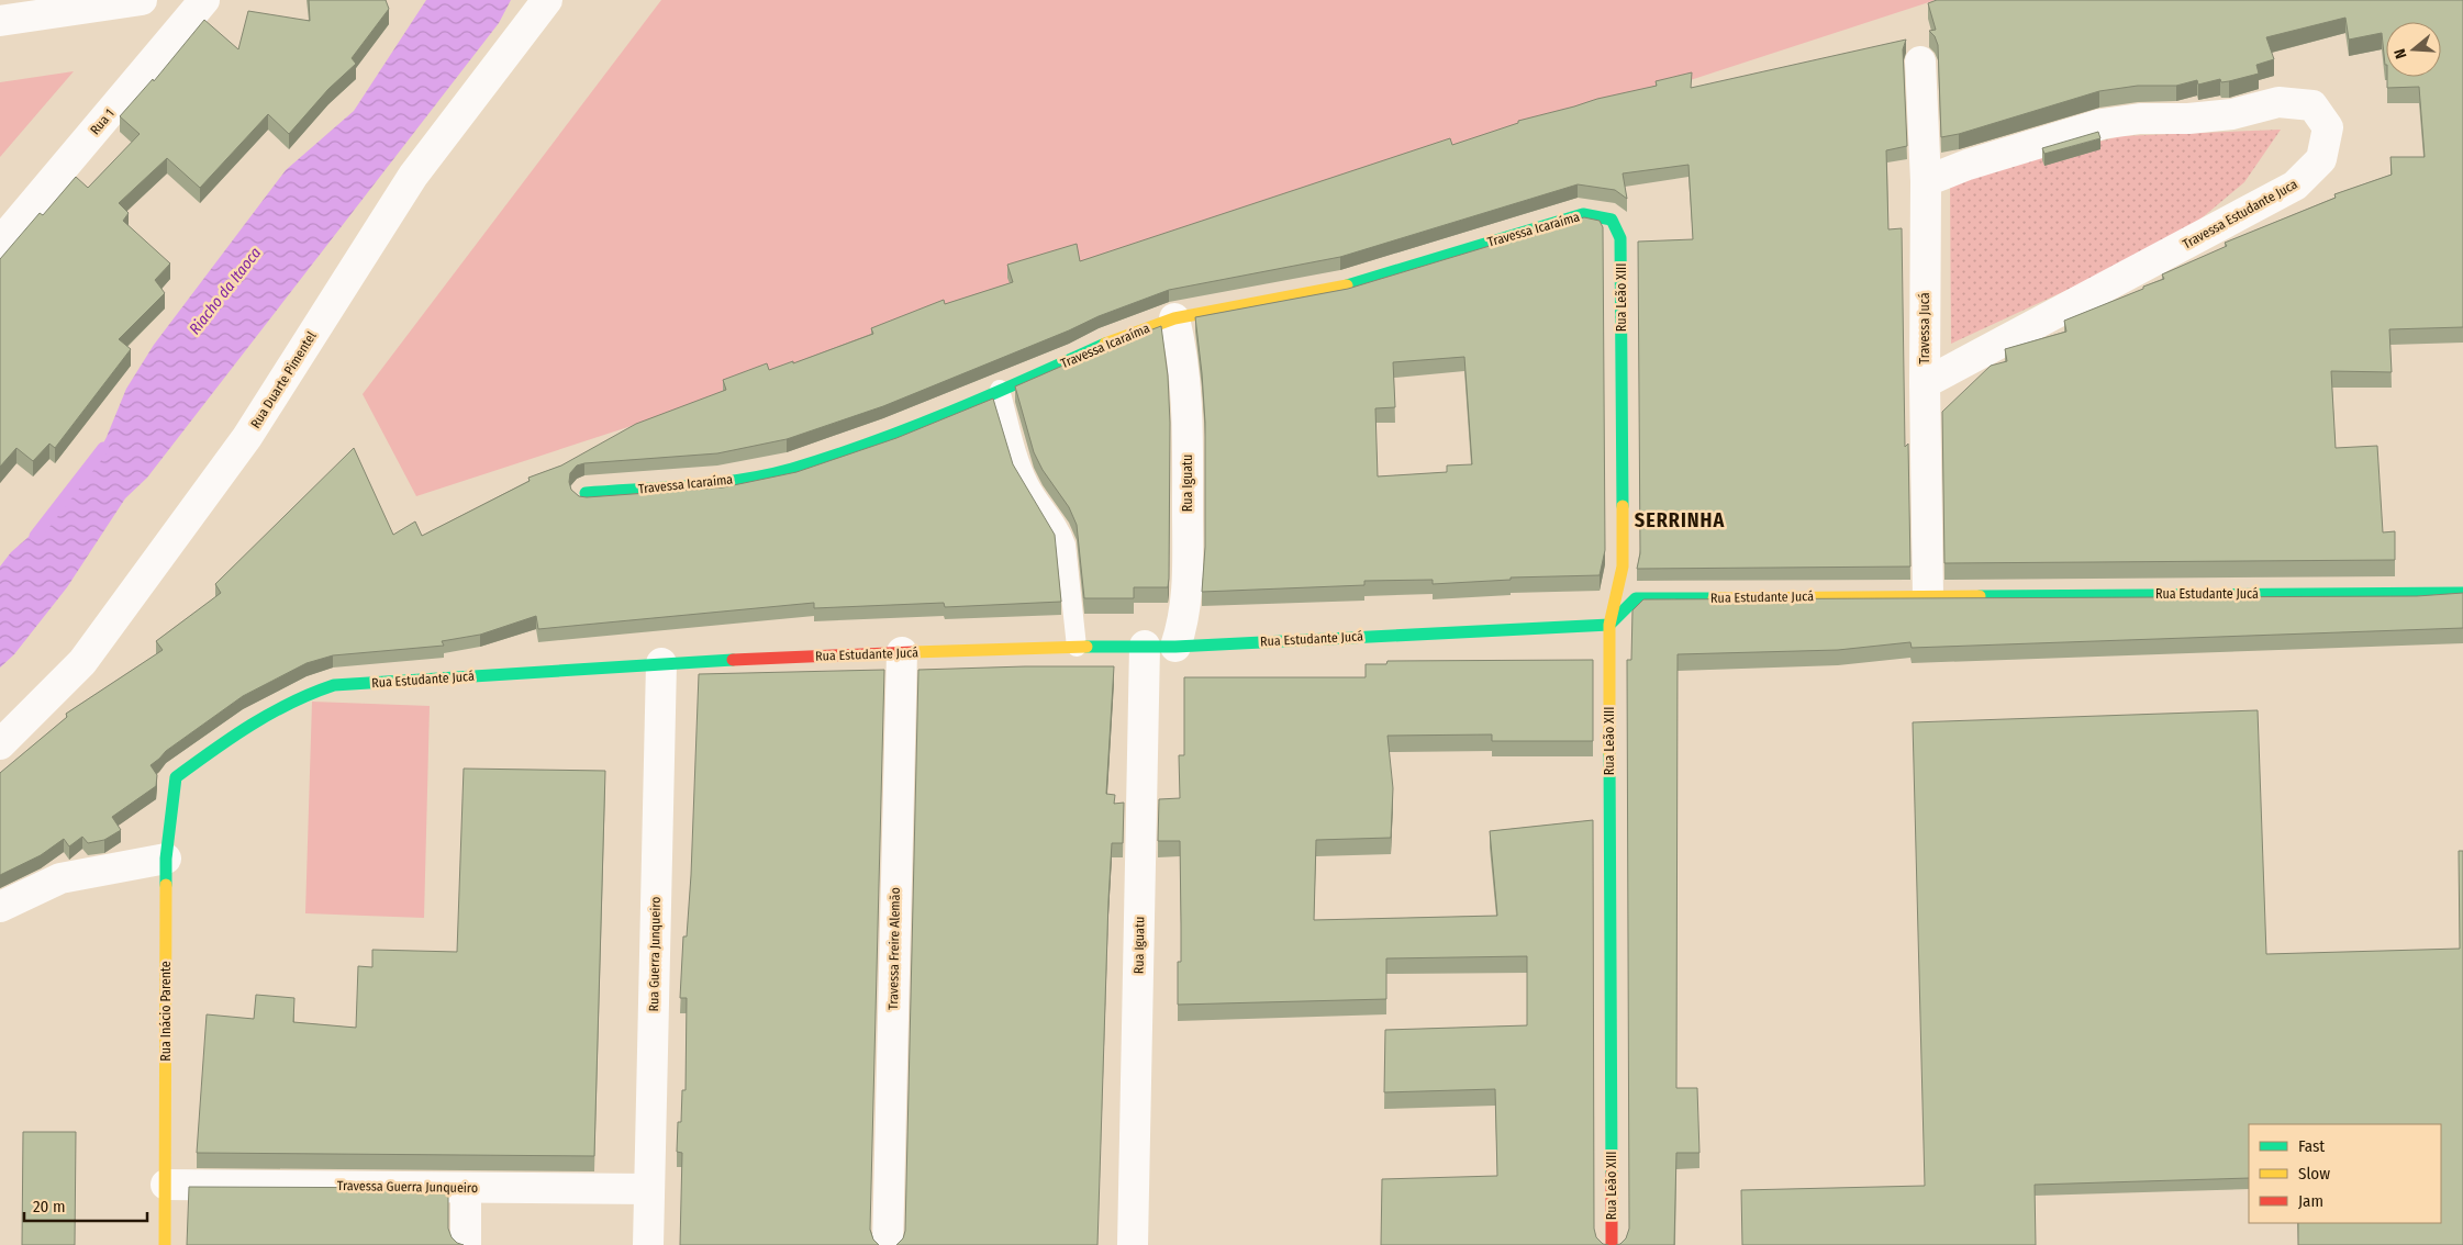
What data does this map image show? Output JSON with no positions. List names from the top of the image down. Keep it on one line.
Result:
{"streets":{"street":["Rua 1","Travessa Estudante Juca","Travessa Icaraíma","Rua Leão XIII","Travessa Jucá","Rua Duarte Pimentel","Rua Iguatu","Rua Estudante Jucá","Travessa Freire Alemão","Rua Guerra Junqueiro","Rua Inácio Parente","Travessa Guerra Junqueiro"]},"crossings":[["Travessa Estudante Juca","Travessa Jucá"],["Travessa Icaraíma","Rua Leão XIII"],["Travessa Icaraíma","Rua Iguatu"],["Rua Leão XIII","Rua Estudante Jucá"],["Travessa Jucá","Rua Estudante Jucá"],["Rua Iguatu","Rua Estudante Jucá"],["Rua Estudante Jucá","Travessa Freire Alemão"],["Rua Estudante Jucá","Rua Guerra Junqueiro"],["Rua Estudante Jucá","Rua Inácio Parente"],["Rua Guerra Junqueiro","Travessa Guerra Junqueiro"],["Rua Inácio Parente","Travessa Guerra Junqueiro"]],"districts":["SERRINHA"],"water":["Riacho da Itaoca"],"legend":["Fast","Slow","Jam"],"scale_bar":"20 m","north":"left"}
